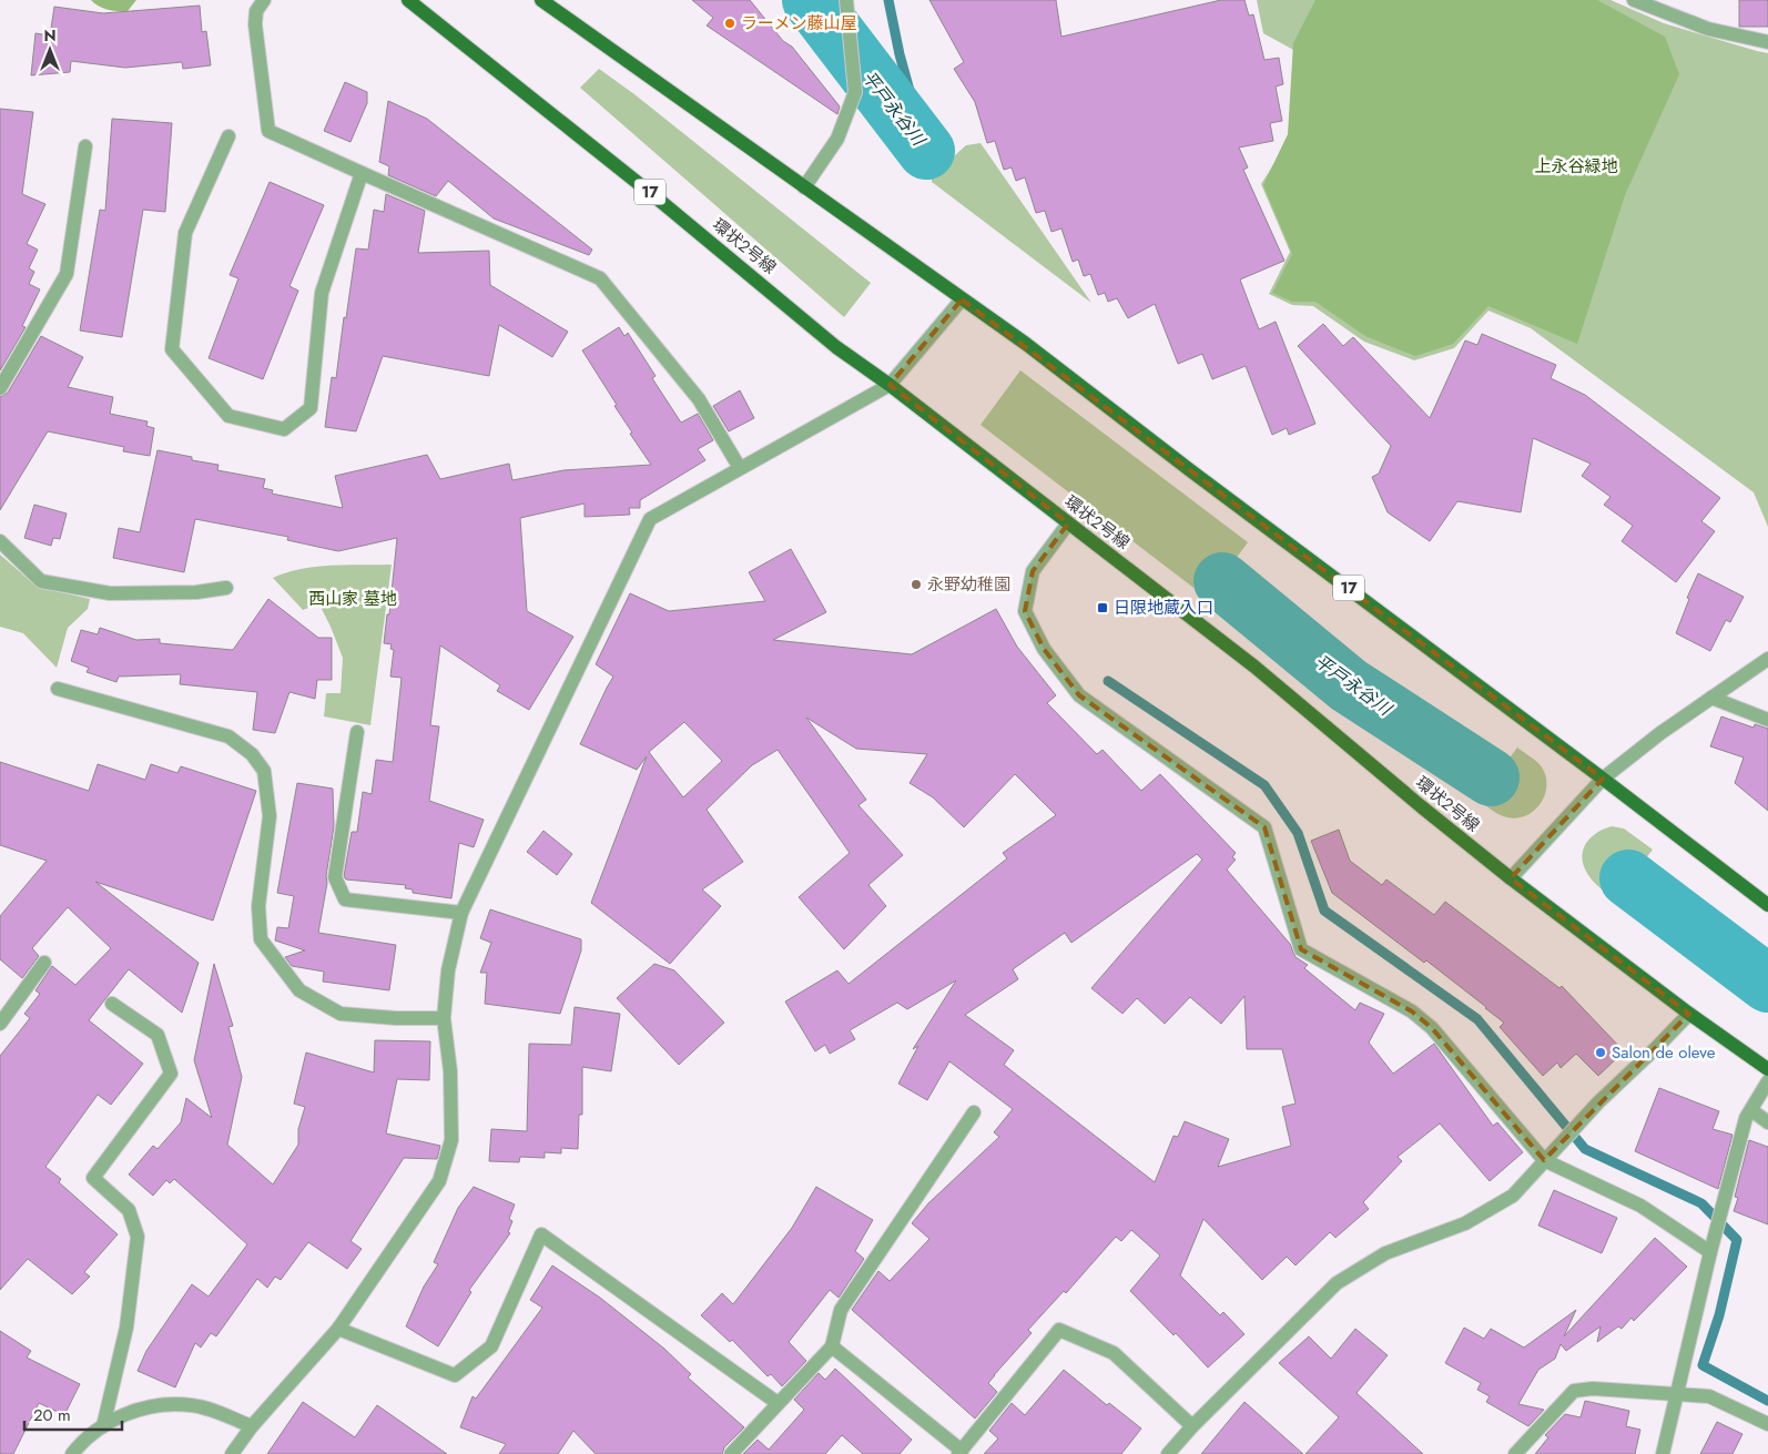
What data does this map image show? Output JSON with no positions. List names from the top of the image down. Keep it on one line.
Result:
{"streets":{"main road":["17","環状2号線"]},"water":["平戸永谷川"],"parks":["上永谷緑地","西山家 墓地"],"places":{"other":["ラーメン藤山屋","永野幼稚園","Salon de oleve"],"transit":["日限地蔵入口"]},"scale_bar":"20 m","north":"top"}
